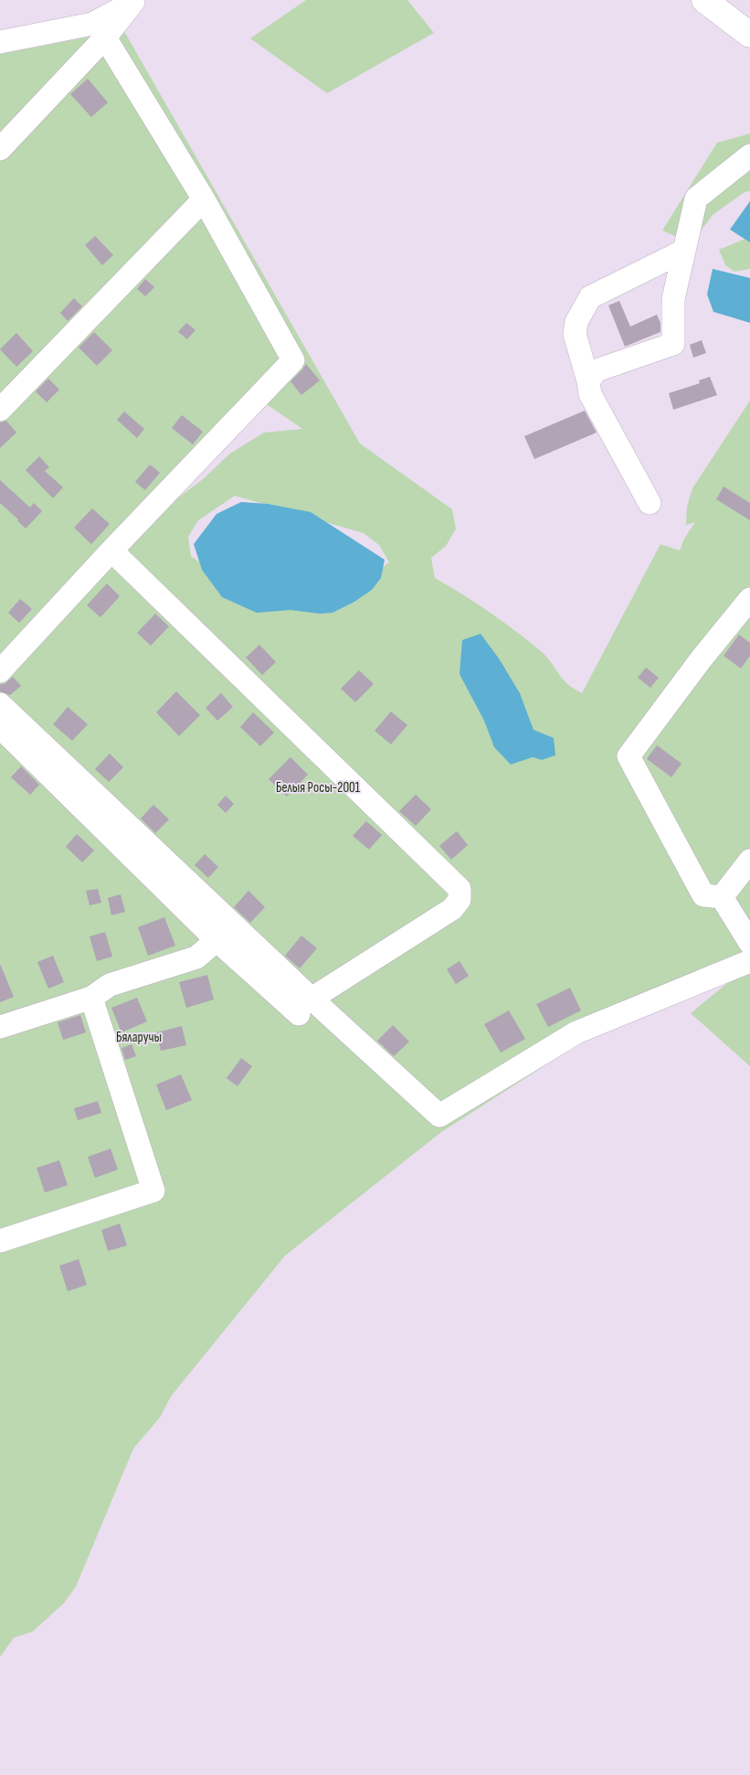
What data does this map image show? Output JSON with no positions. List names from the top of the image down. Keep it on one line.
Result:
{"parks":["Белыя Росы-2001","Бяларучы"]}
